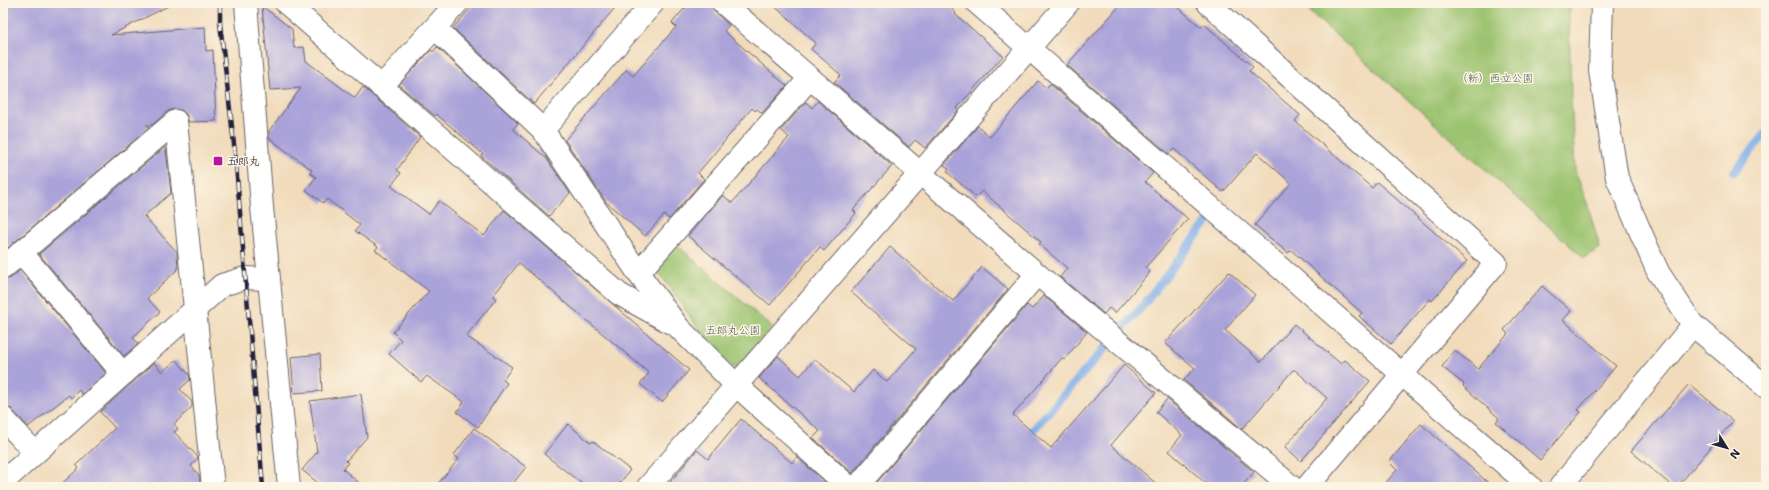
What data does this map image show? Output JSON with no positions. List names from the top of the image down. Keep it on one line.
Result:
{"parks":["（新）西立公園","五郎丸公園"],"places":{"transit":["五郎丸"]},"north":"bottom right"}
